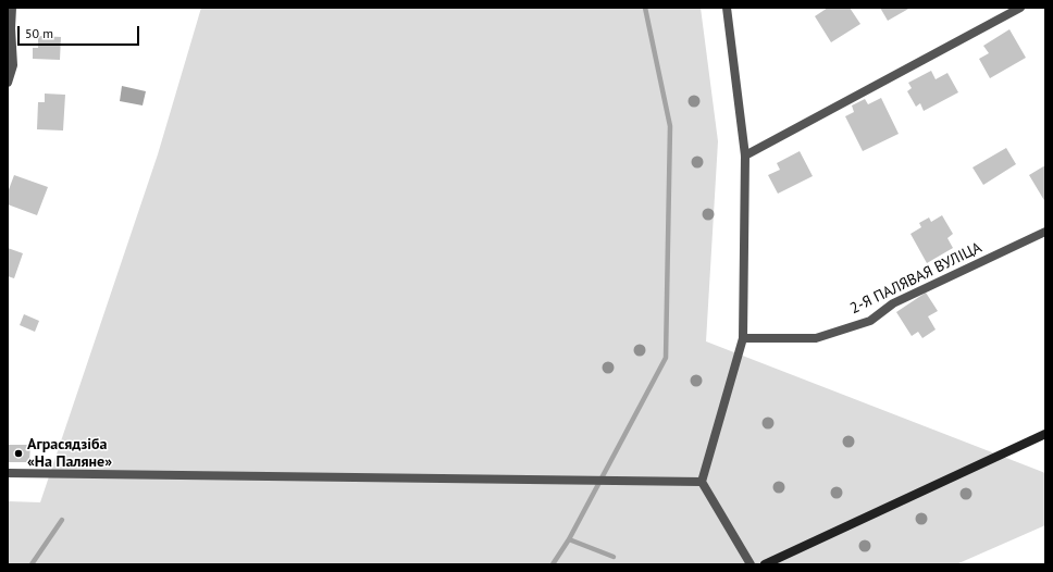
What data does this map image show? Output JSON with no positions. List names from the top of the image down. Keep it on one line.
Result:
{"streets":{"street":["2-Я ПАЛЯВАЯ ВУЛІЦА"]},"places":["Аграсядзіба «На Паляне»"],"scale_bar":"50 m"}
